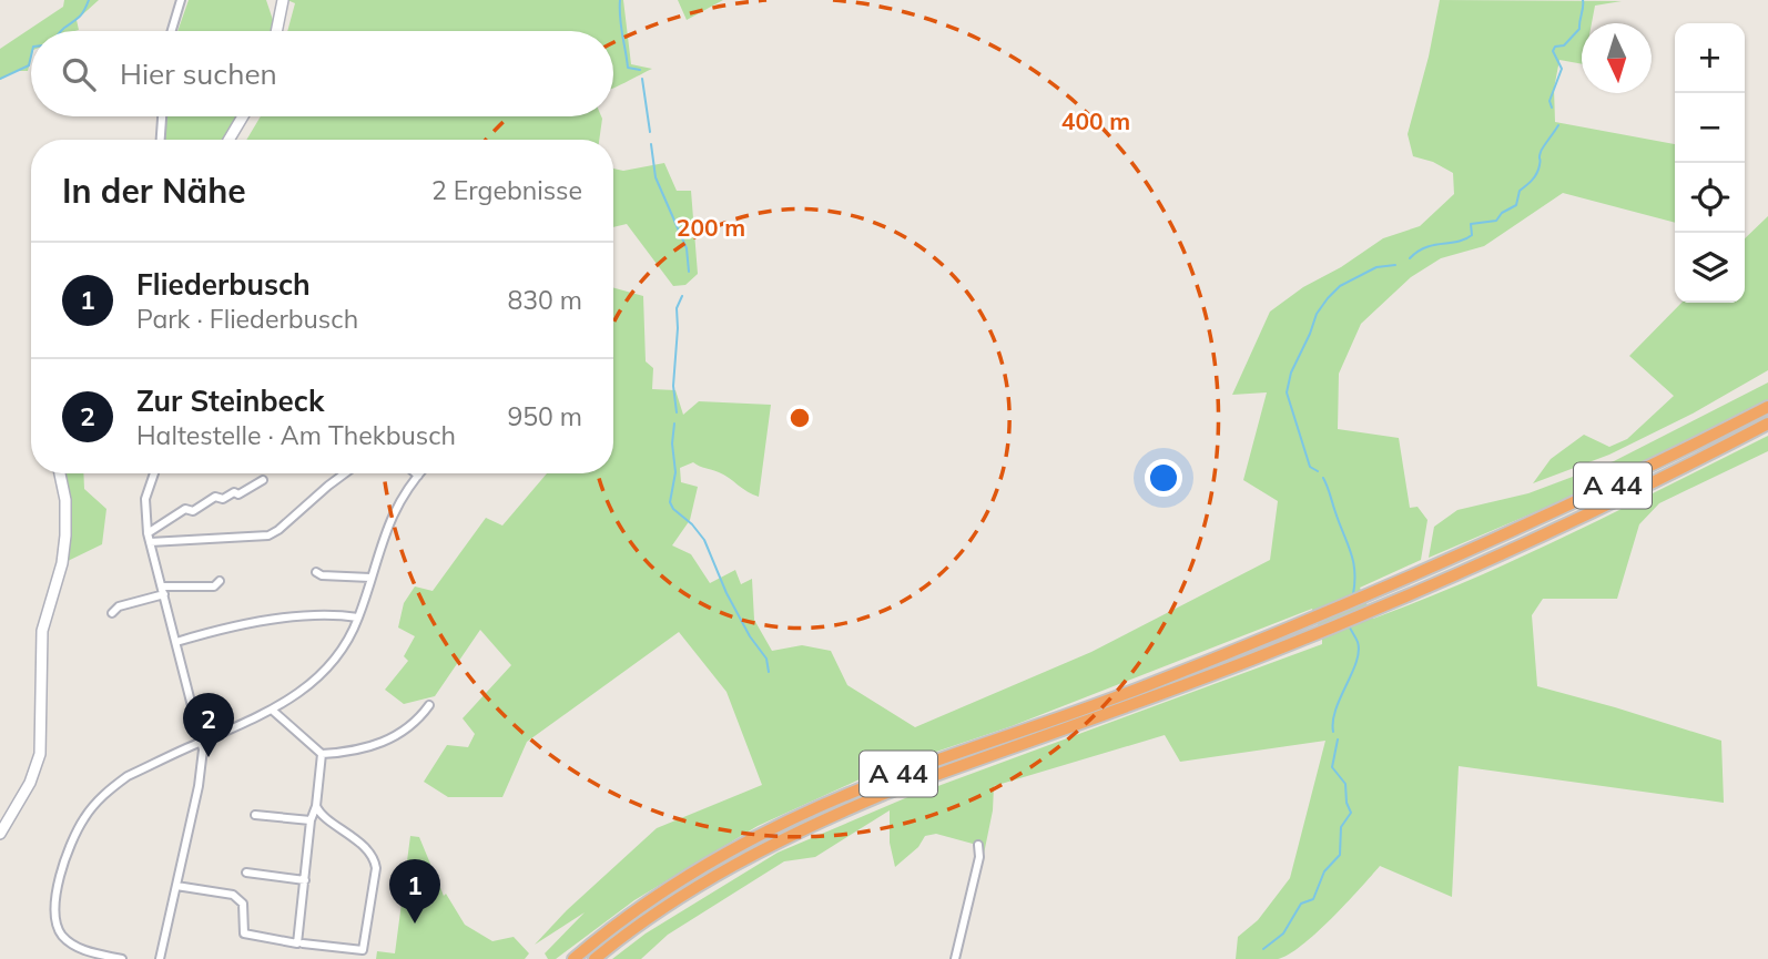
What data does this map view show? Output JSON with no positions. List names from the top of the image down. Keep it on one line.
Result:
{"streets":{"highway":["A 44"]},"north":"bottom","page":{"map_buttons":["+","−"],"search":"Hier suchen","heading":["In der Nähe","2 Ergebnisse"],"list":[{"mark":"1","name":"Fliederbusch","note":"Park · Fliederbusch","value":"830 m"},{"mark":"2","name":"Zur Steinbeck","note":"Haltestelle · Am Thekbusch","value":"950 m"}],"pins":["2","1"]},"rings":["400 m","200 m"]}
